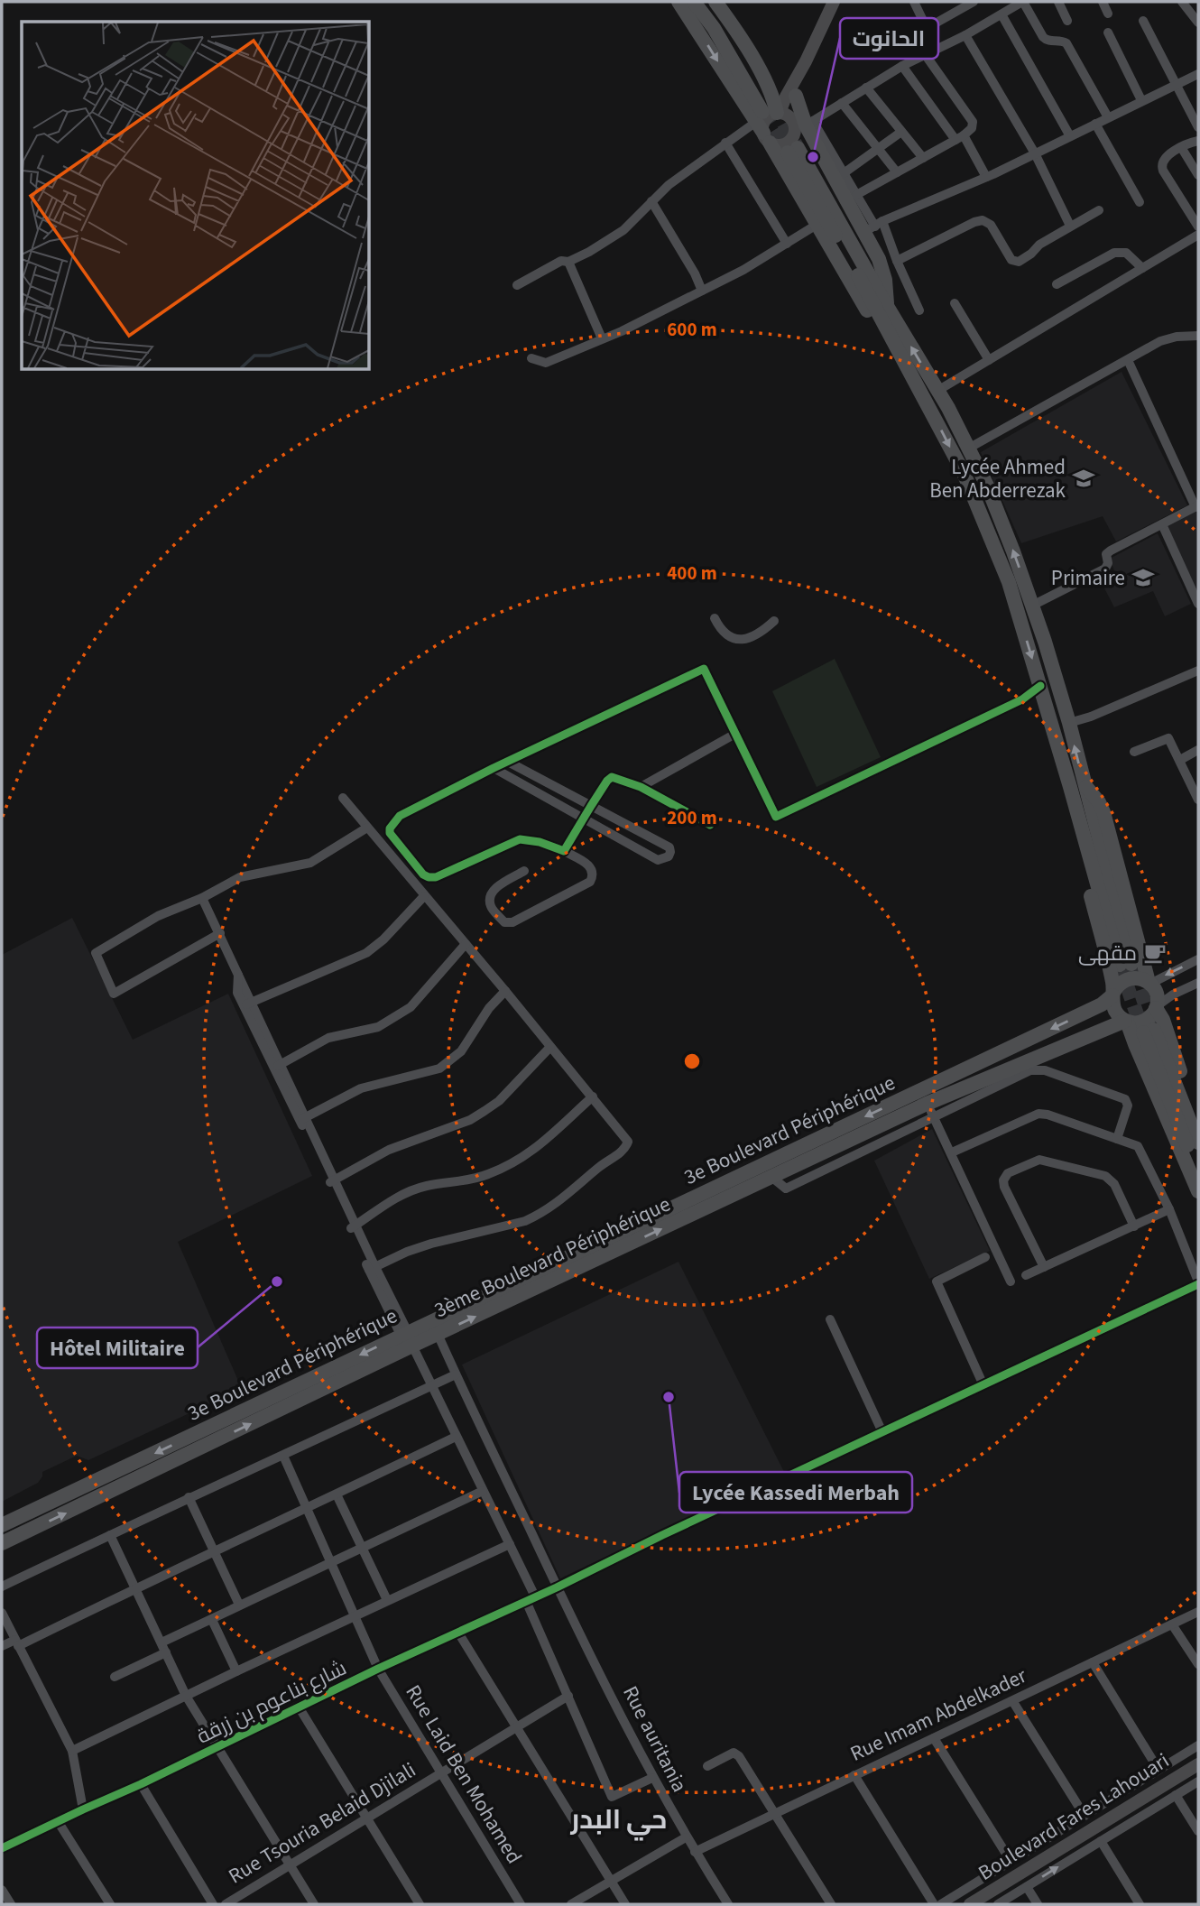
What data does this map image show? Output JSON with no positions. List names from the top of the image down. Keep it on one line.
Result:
{"streets":{"highway":["3e Boulevard Périphérique","3ème Boulevard Périphérique"],"main road":["Boulevard Fares Lahouari"],"street":["شارع بناعوم بن زرقة","Rue Imam Abdelkader","Rue auritania","Rue Laid Ben Mohamed","Rue Tsouria Belaid Djilali"]},"crossings":[["3e Boulevard Périphérique","3ème Boulevard Périphérique"],["3e Boulevard Périphérique","Rue auritania"],["3ème Boulevard Périphérique","Rue auritania"],["شارع بناعوم بن زرقة","Rue auritania"],["شارع بناعوم بن زرقة","Rue Laid Ben Mohamed"],["Rue Imam Abdelkader","Rue auritania"],["Rue Laid Ben Mohamed","Rue Tsouria Belaid Djilali"]],"one_way":["3e Boulevard Périphérique","3ème Boulevard Périphérique"],"districts":["حي البدر"],"places":{"other":["الحانوت","Hôtel Militaire","Lycée Kassedi Merbah"],"school or university":["Lycée Ahmed Ben Abderrezak","Primaire"],"cafe":["مقهى"]},"rings":["600 m","400 m","200 m"]}
